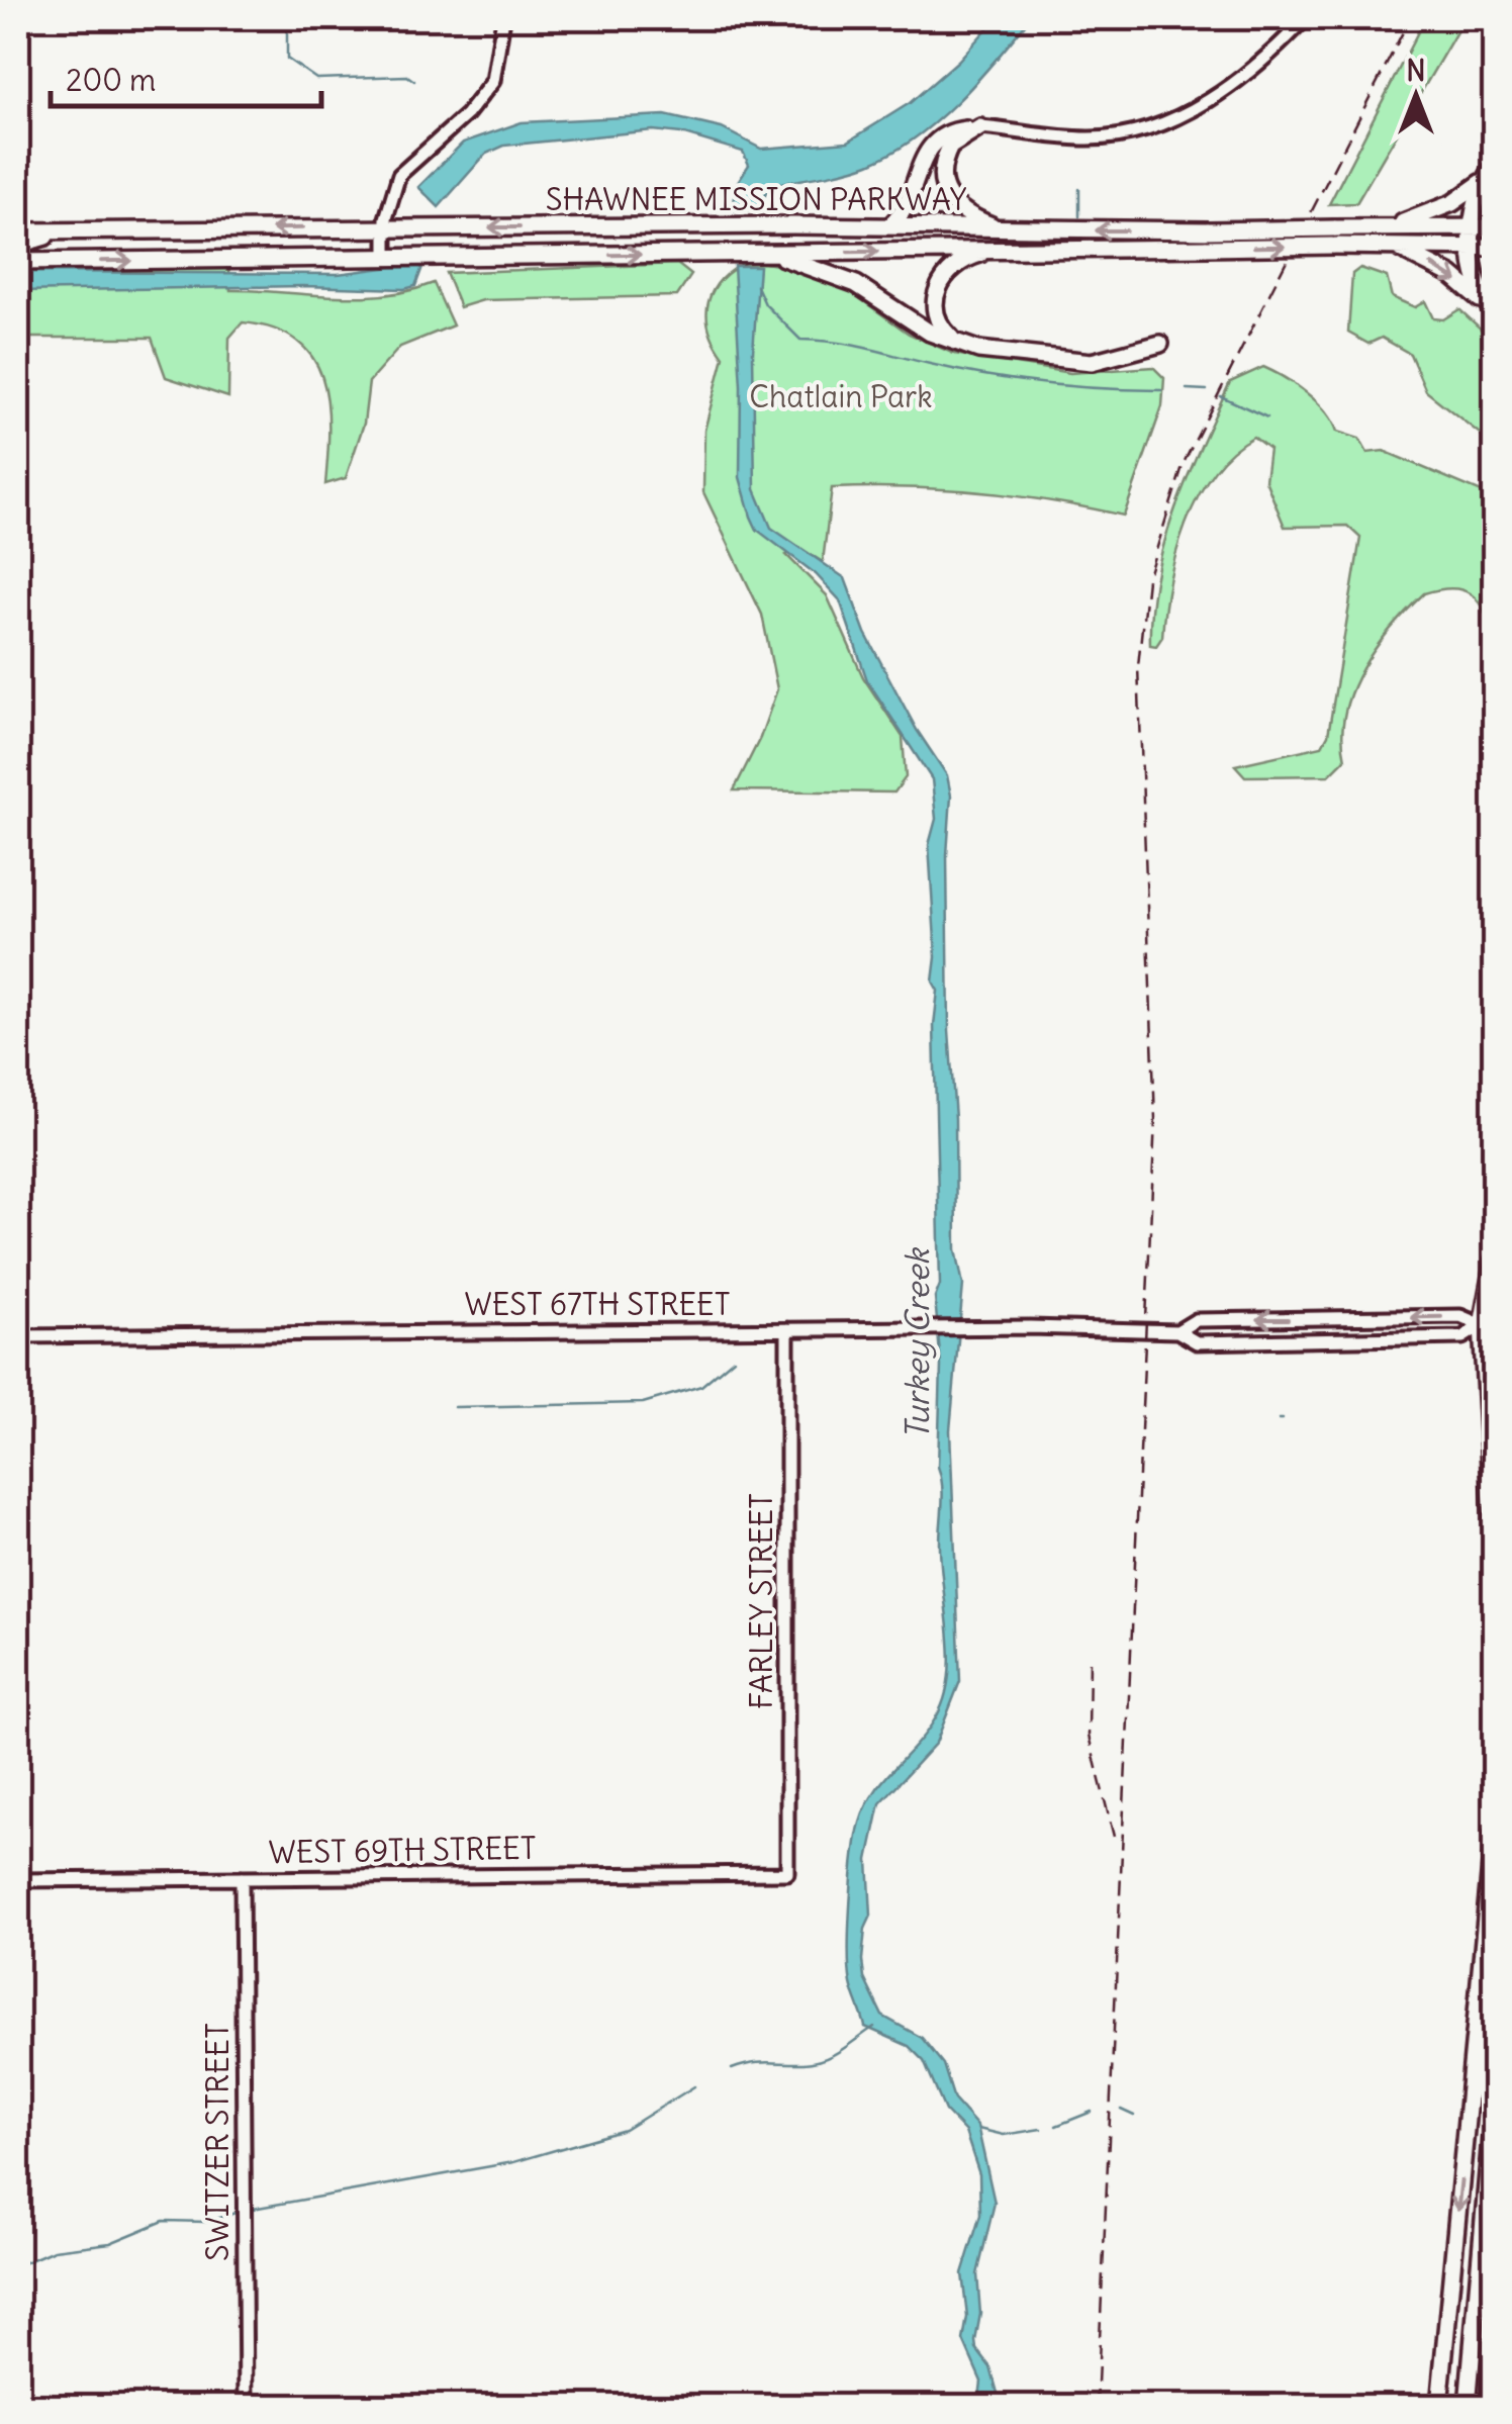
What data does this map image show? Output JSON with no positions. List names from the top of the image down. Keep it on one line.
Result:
{"streets":{"highway":["SHAWNEE MISSION PARKWAY"],"street":["WEST 67TH STREET","FARLEY STREET","WEST 69TH STREET","SWITZER STREET"]},"crossings":[["WEST 67TH STREET","FARLEY STREET"],["FARLEY STREET","WEST 69TH STREET"],["WEST 69TH STREET","SWITZER STREET"]],"water":["Turkey Creek"],"parks":["Chatlain Park"],"scale_bar":"200 m","north":"top"}
